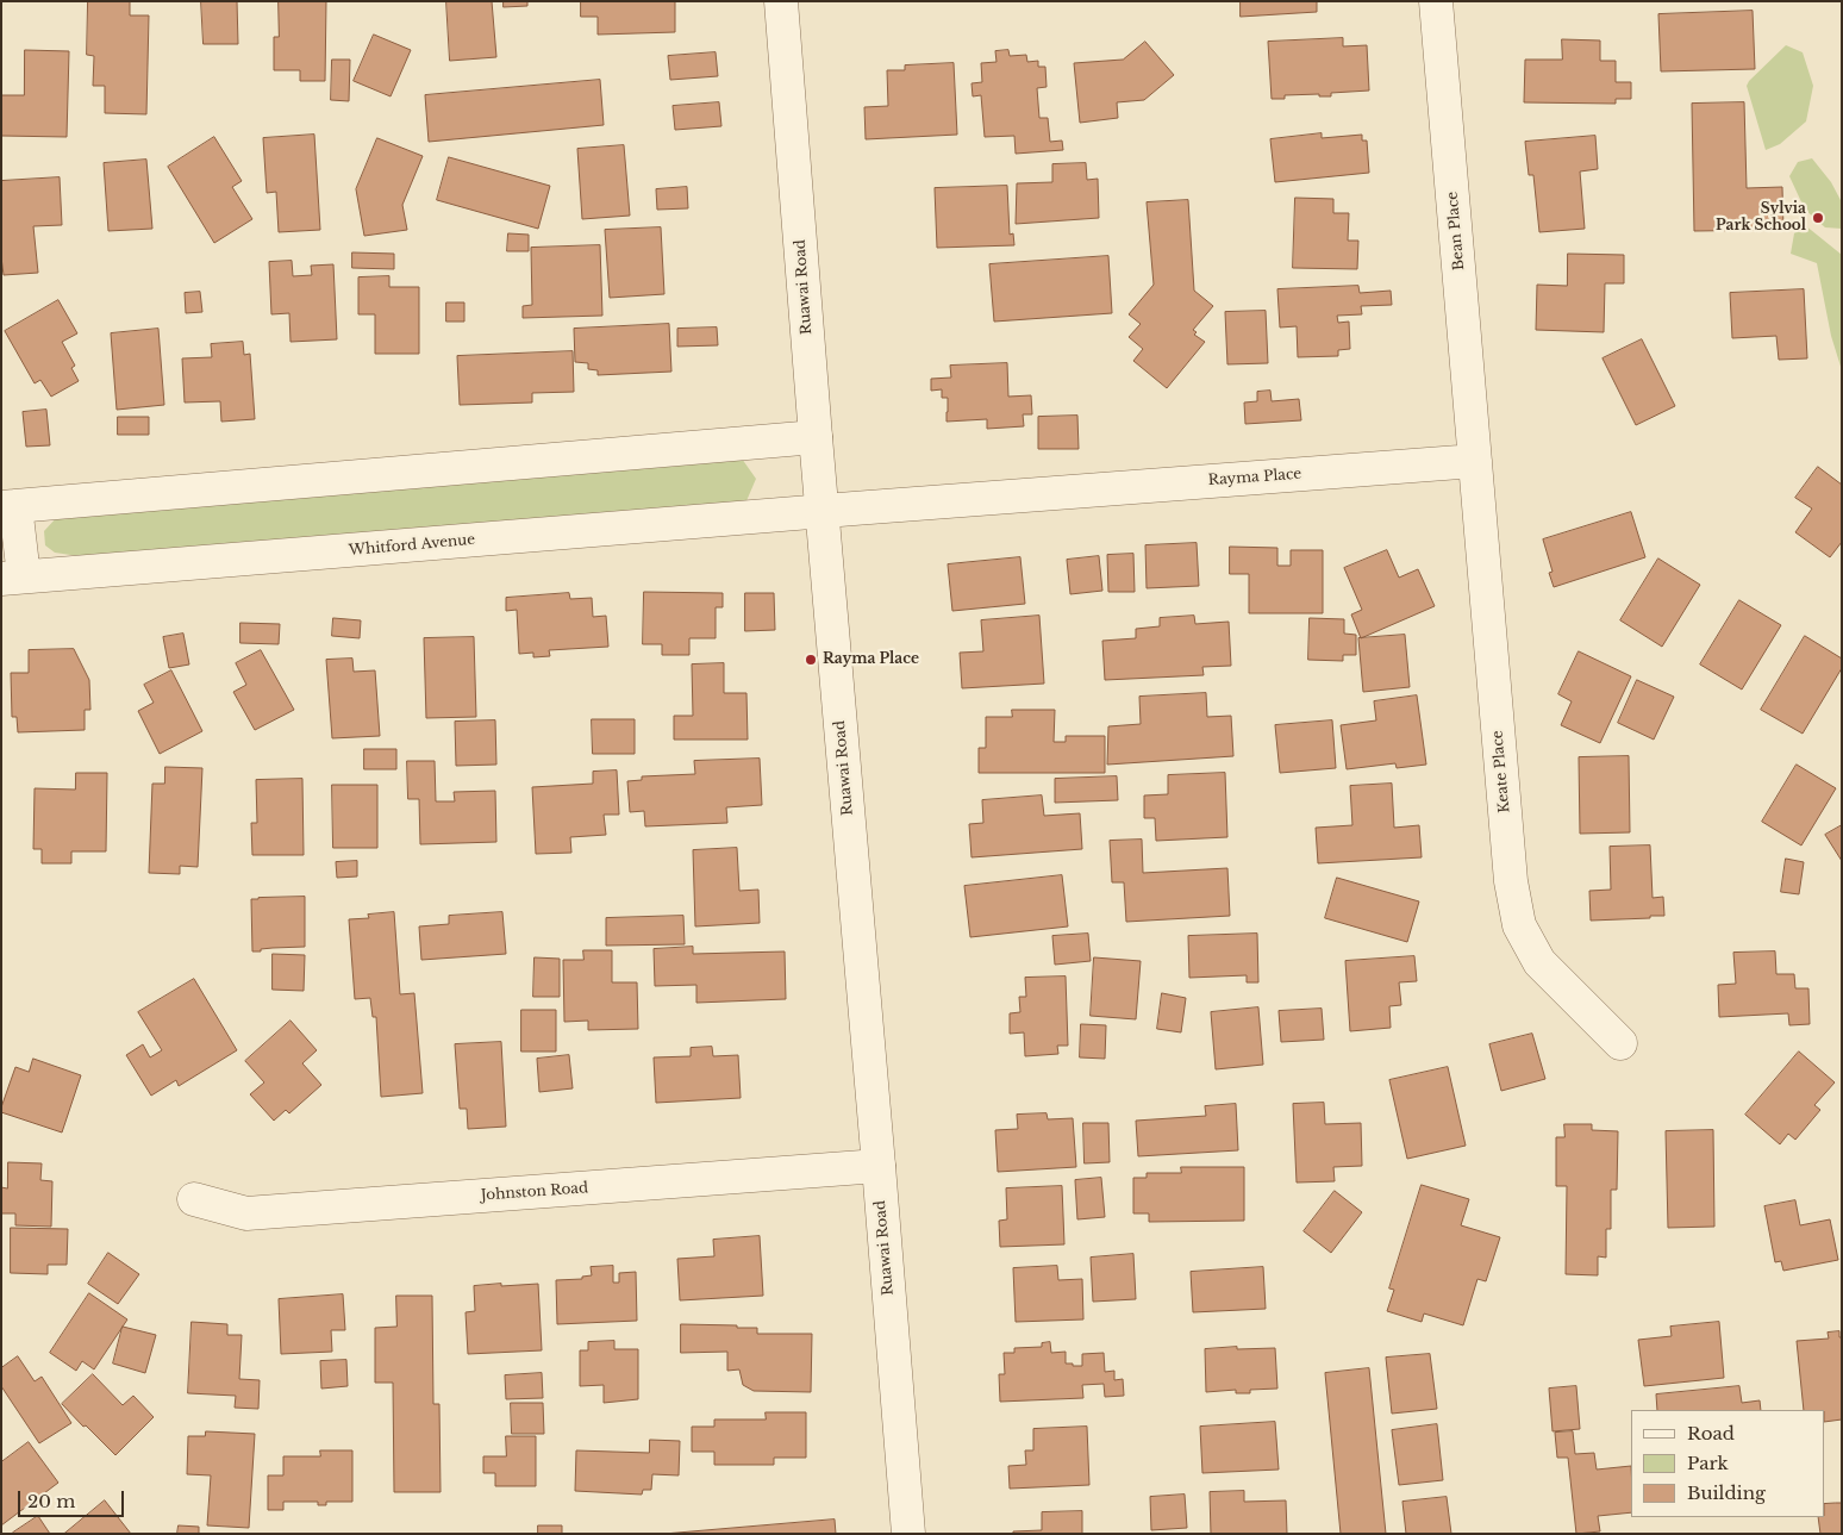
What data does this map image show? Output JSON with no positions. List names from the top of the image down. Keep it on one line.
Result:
{"streets":{"street":["Bean Place","Ruawai Road","Rayma Place","Whitford Avenue","Keate Place","Johnston Road"]},"crossings":[["Bean Place","Rayma Place"],["Bean Place","Keate Place"],["Ruawai Road","Rayma Place"],["Ruawai Road","Whitford Avenue"],["Ruawai Road","Johnston Road"],["Rayma Place","Whitford Avenue"],["Rayma Place","Keate Place"]],"places":["Sylvia Park School","Rayma Place"],"legend":["Road","Park","Building"],"scale_bar":"20 m"}
